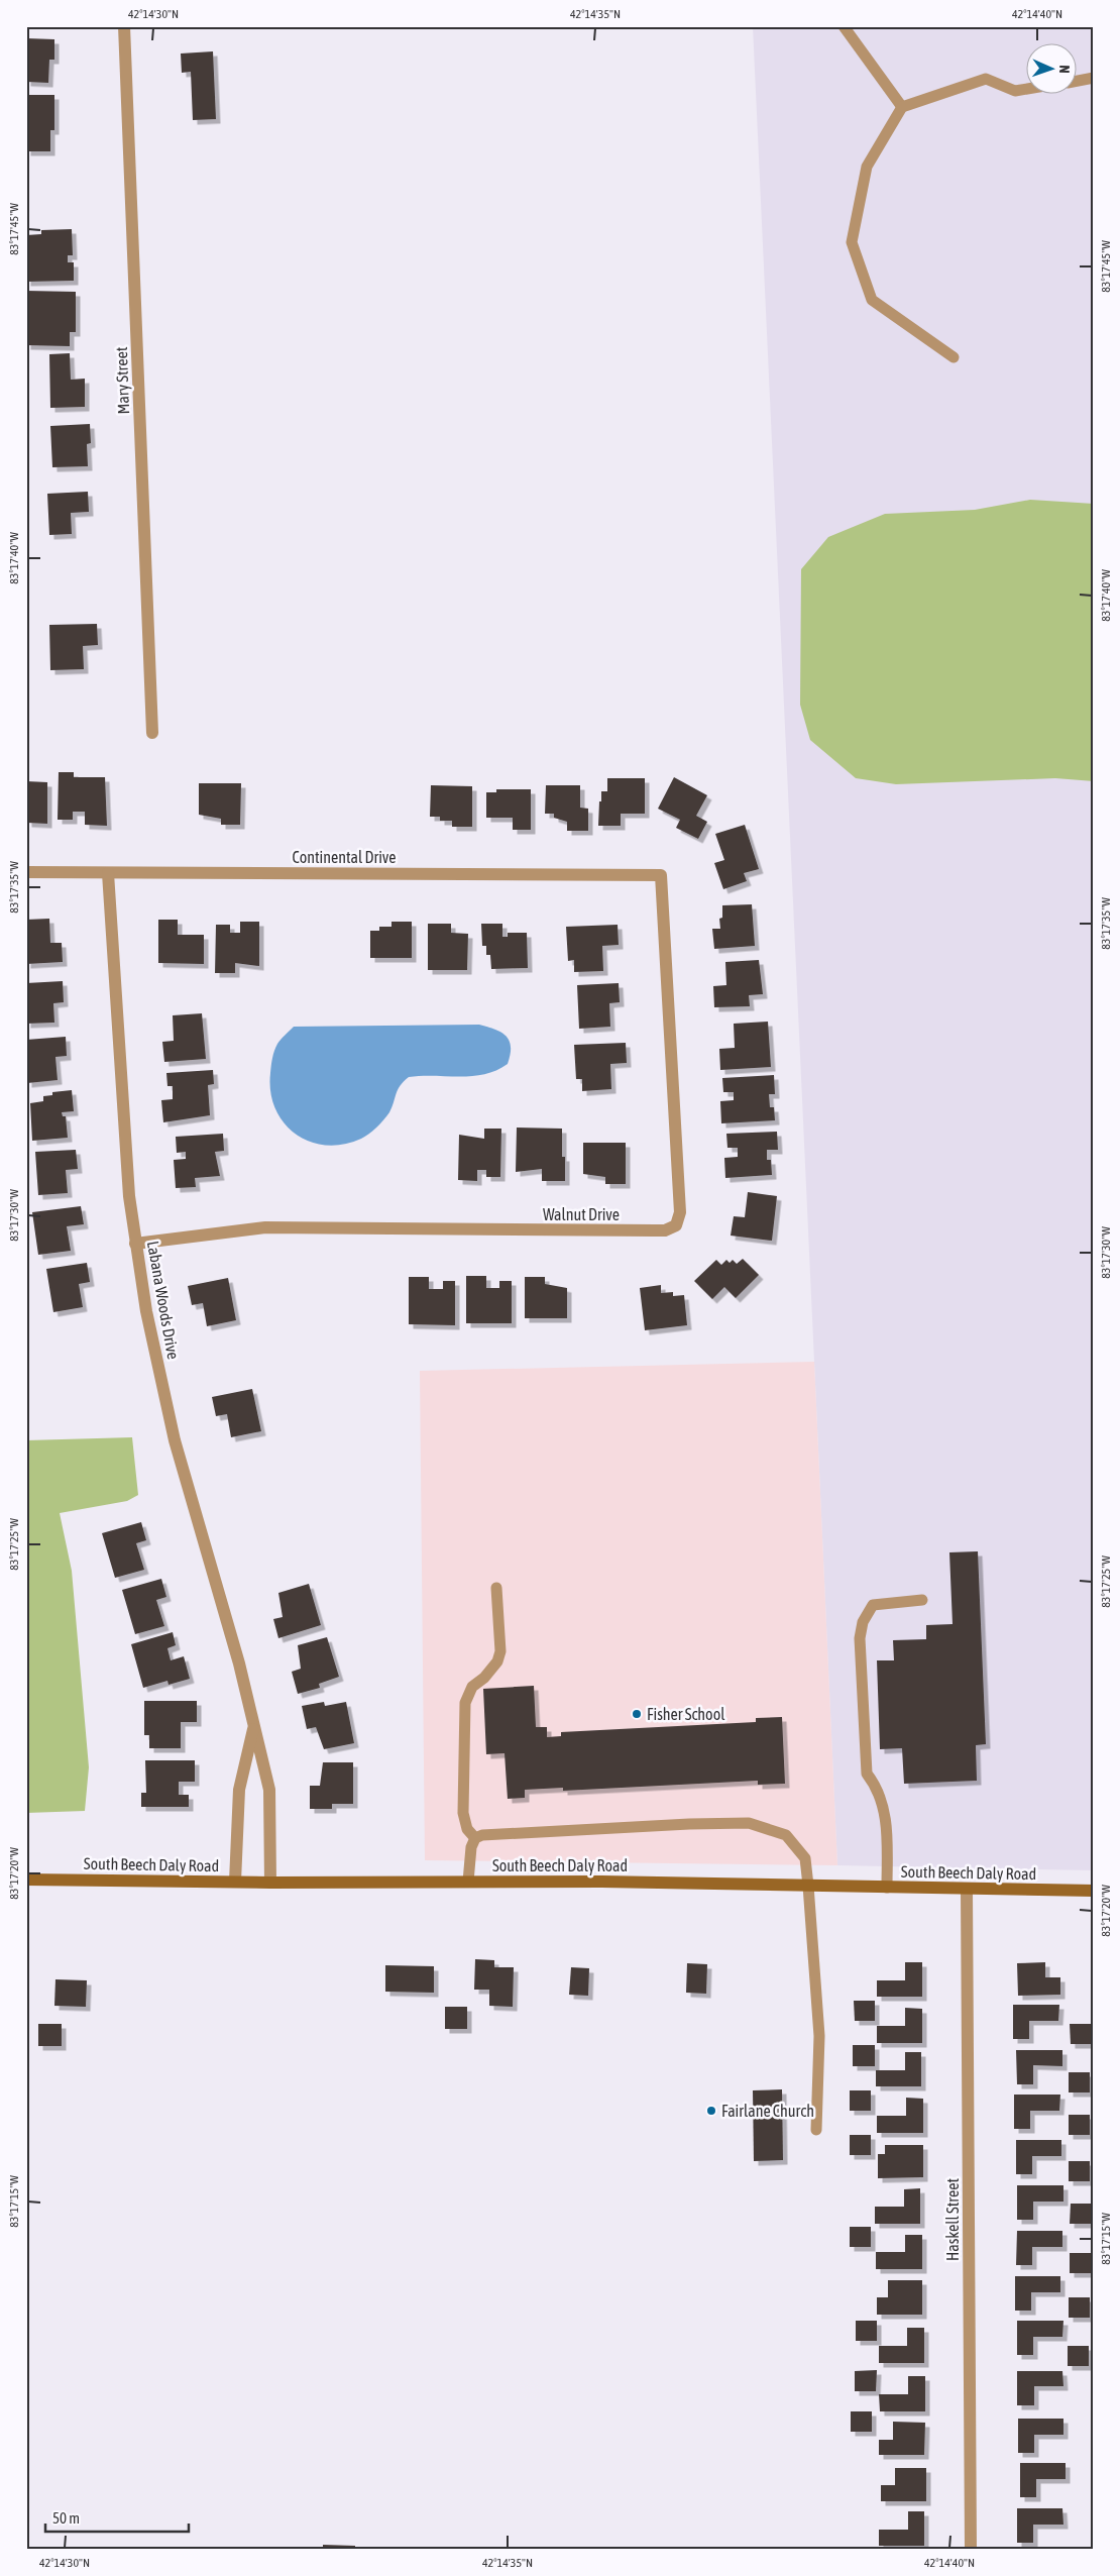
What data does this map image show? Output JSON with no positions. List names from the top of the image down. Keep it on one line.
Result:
{"streets":{"street":["Mary Street","Continental Drive","Walnut Drive","Labana Woods Drive","South Beech Daly Road","Haskell Street"]},"crossings":[["Continental Drive","Walnut Drive"],["Continental Drive","Labana Woods Drive"],["Walnut Drive","Labana Woods Drive"],["Labana Woods Drive","South Beech Daly Road"],["South Beech Daly Road","Haskell Street"]],"places":["Fisher School","Fairlane Church"],"scale_bar":"50 m","north":"right","coordinates":["42°14'30\"N","42°14'35\"N","42°14'40\"N","83°17'45\"W","83°17'40\"W","83°17'35\"W","83°17'30\"W","83°17'25\"W","83°17'20\"W","83°17'15\"W"]}
